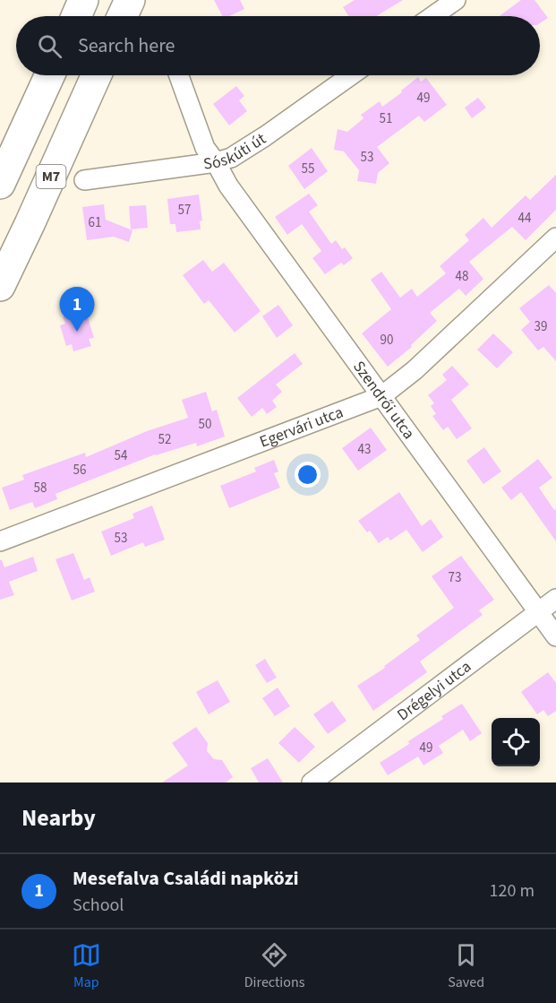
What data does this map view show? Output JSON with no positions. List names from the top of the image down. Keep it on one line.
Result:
{"streets":{"highway":["M7"],"street":["Sóskúti út","Szendrői utca","Egervári utca","Drégelyi utca"]},"crossings":[["Sóskúti út","Szendrői utca"],["Szendrői utca","Egervári utca"],["Szendrői utca","Drégelyi utca"]],"house_numbers":["49","51","53","55","57","44","61","48","39","90","50","52","43","54","56","58","53","73","49"],"page":{"search":"Search here","pins":"1","heading":"Nearby","list":[{"mark":"1","name":"Mesefalva Családi napközi","note":"School","value":"120 m"}],"nav":["Map","Directions","Saved"]}}
